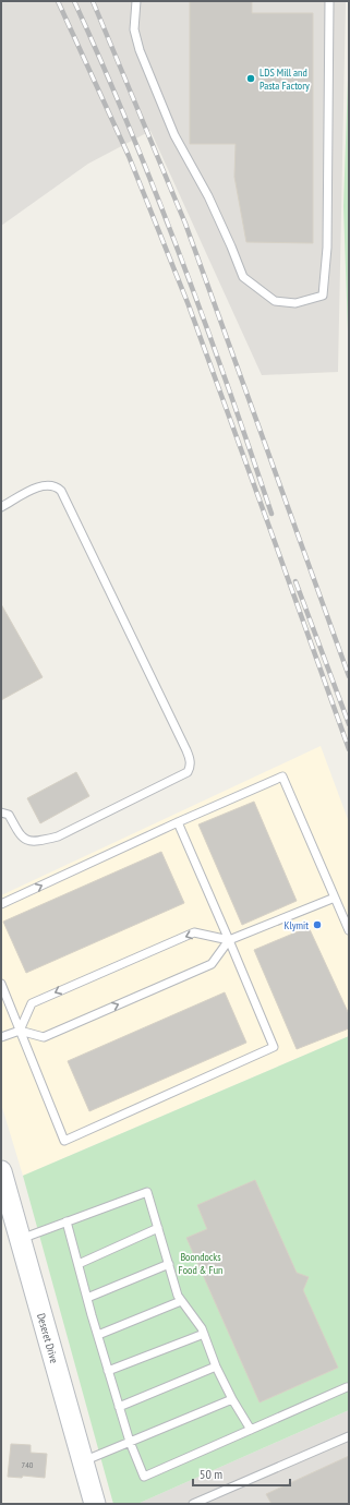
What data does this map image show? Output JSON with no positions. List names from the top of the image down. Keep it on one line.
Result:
{"streets":{"street":["Deseret Drive"]},"parks":["Boondocks Food & Fun"],"places":["LDS Mill and Pasta Factory","Klymit"],"house_numbers":["740"],"scale_bar":"50 m"}
